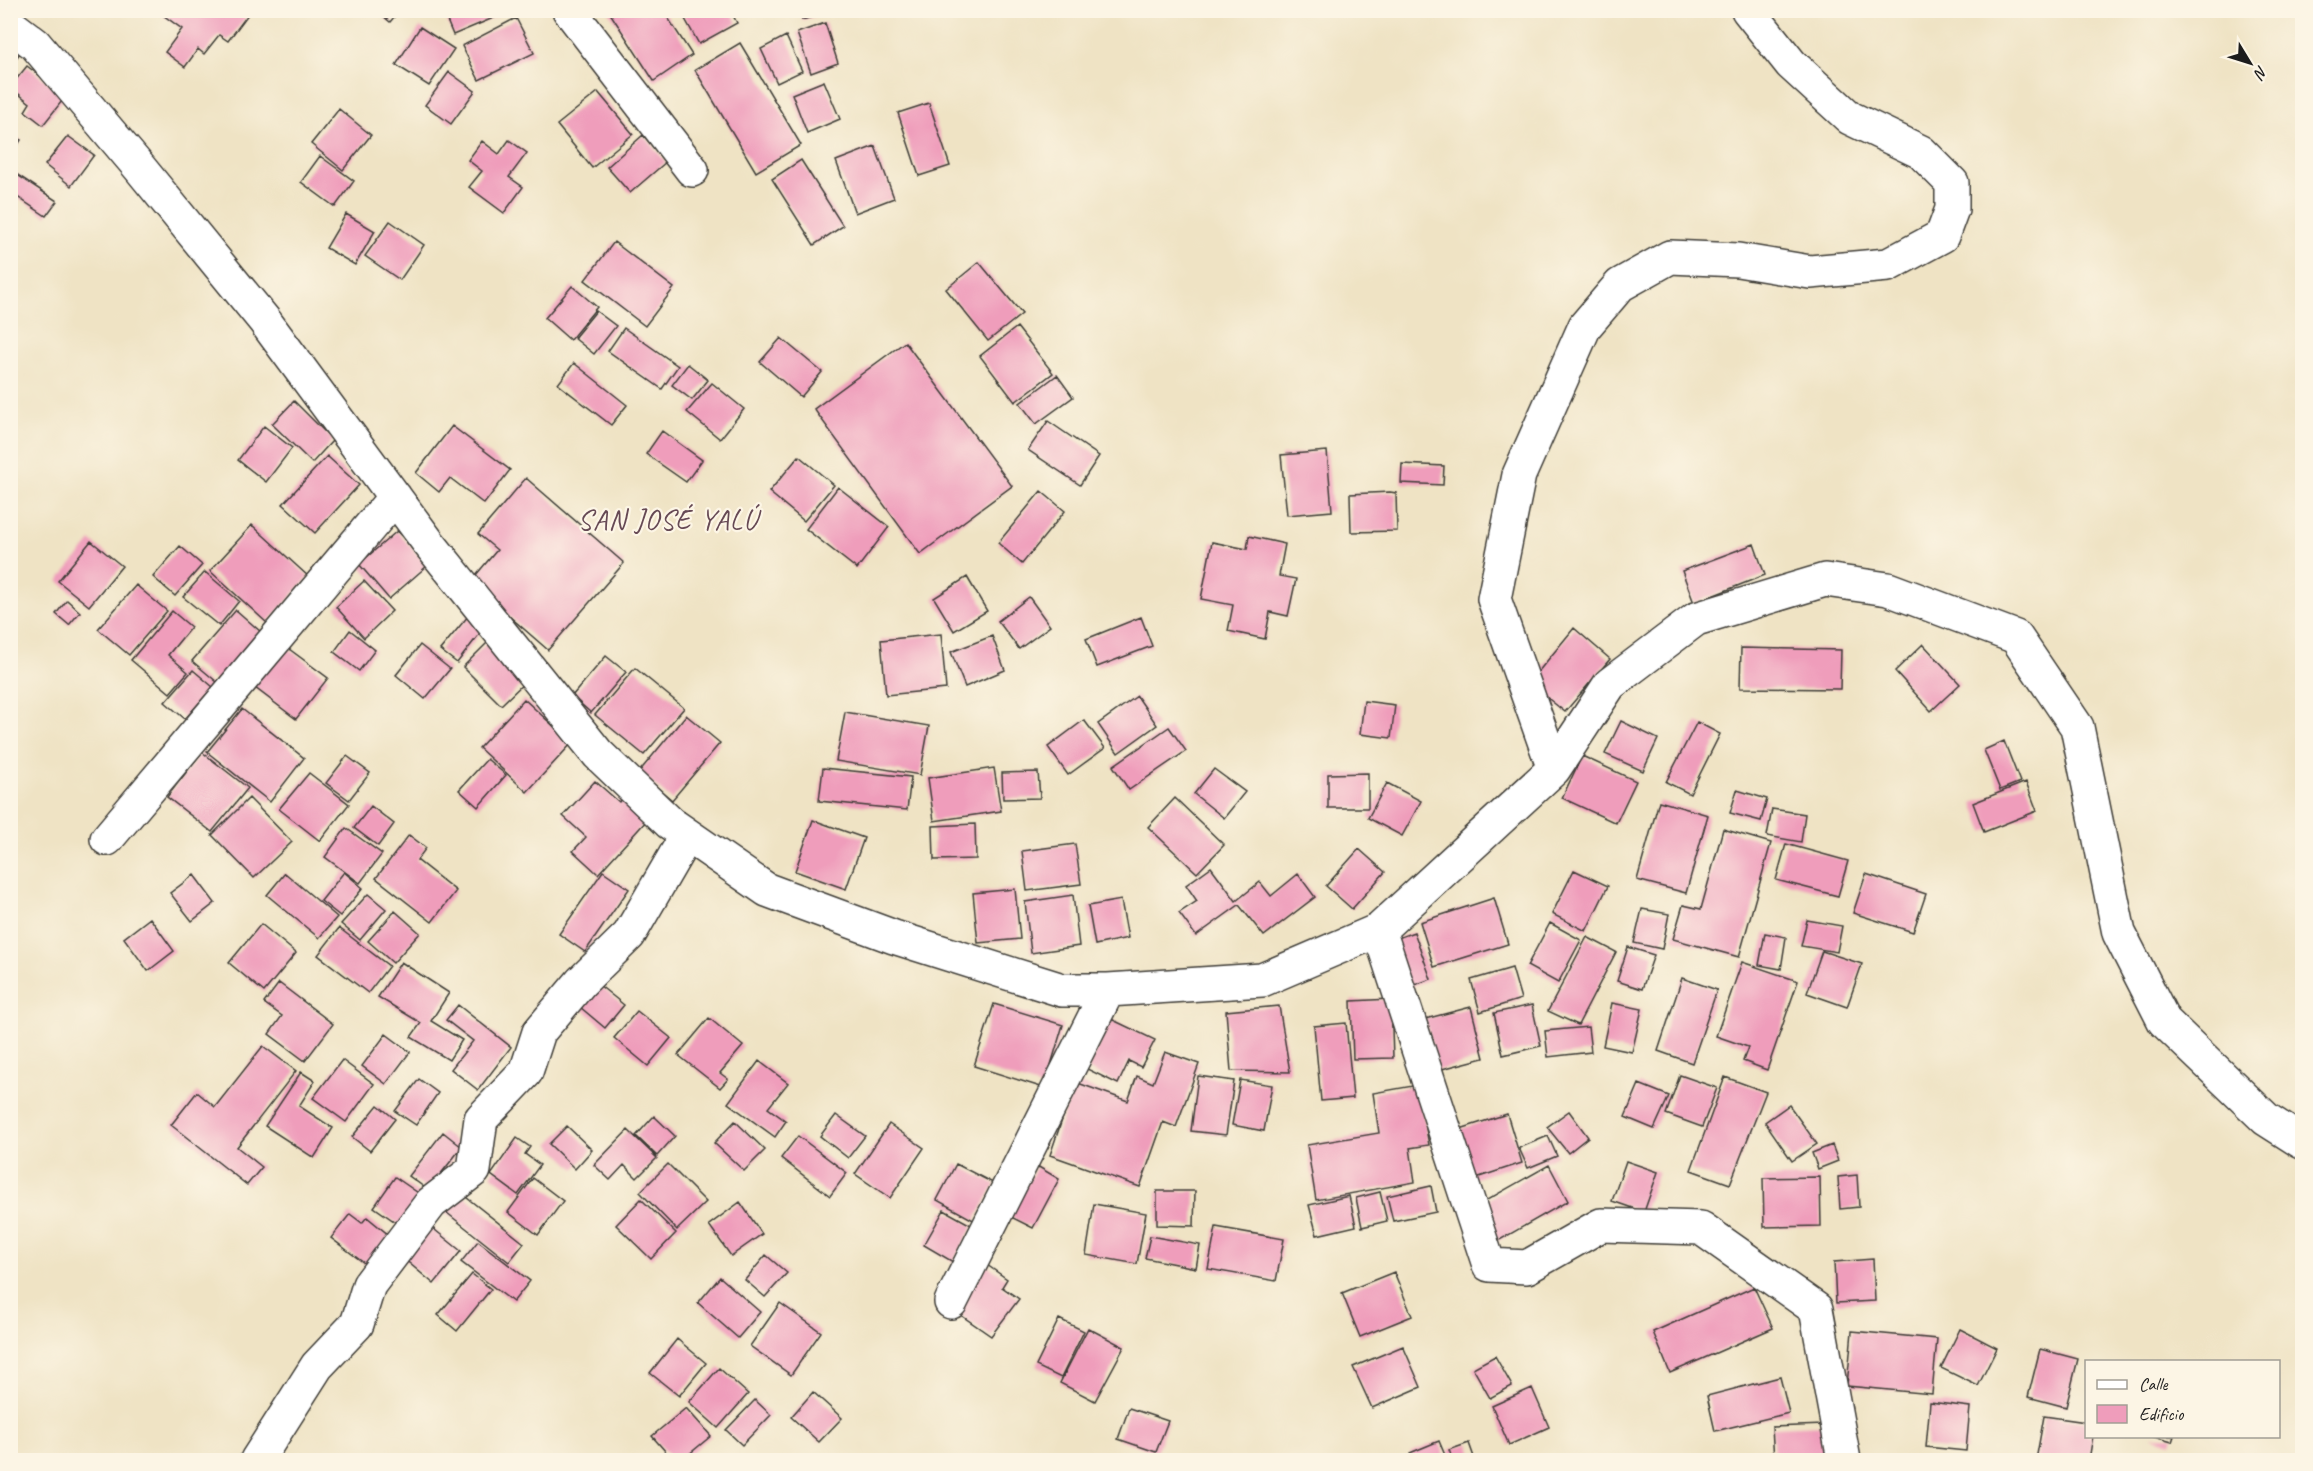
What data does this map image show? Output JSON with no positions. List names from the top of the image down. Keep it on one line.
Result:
{"districts":["SAN JOSÉ YALÚ"],"legend":["Calle","Edificio"],"north":"bottom right"}
